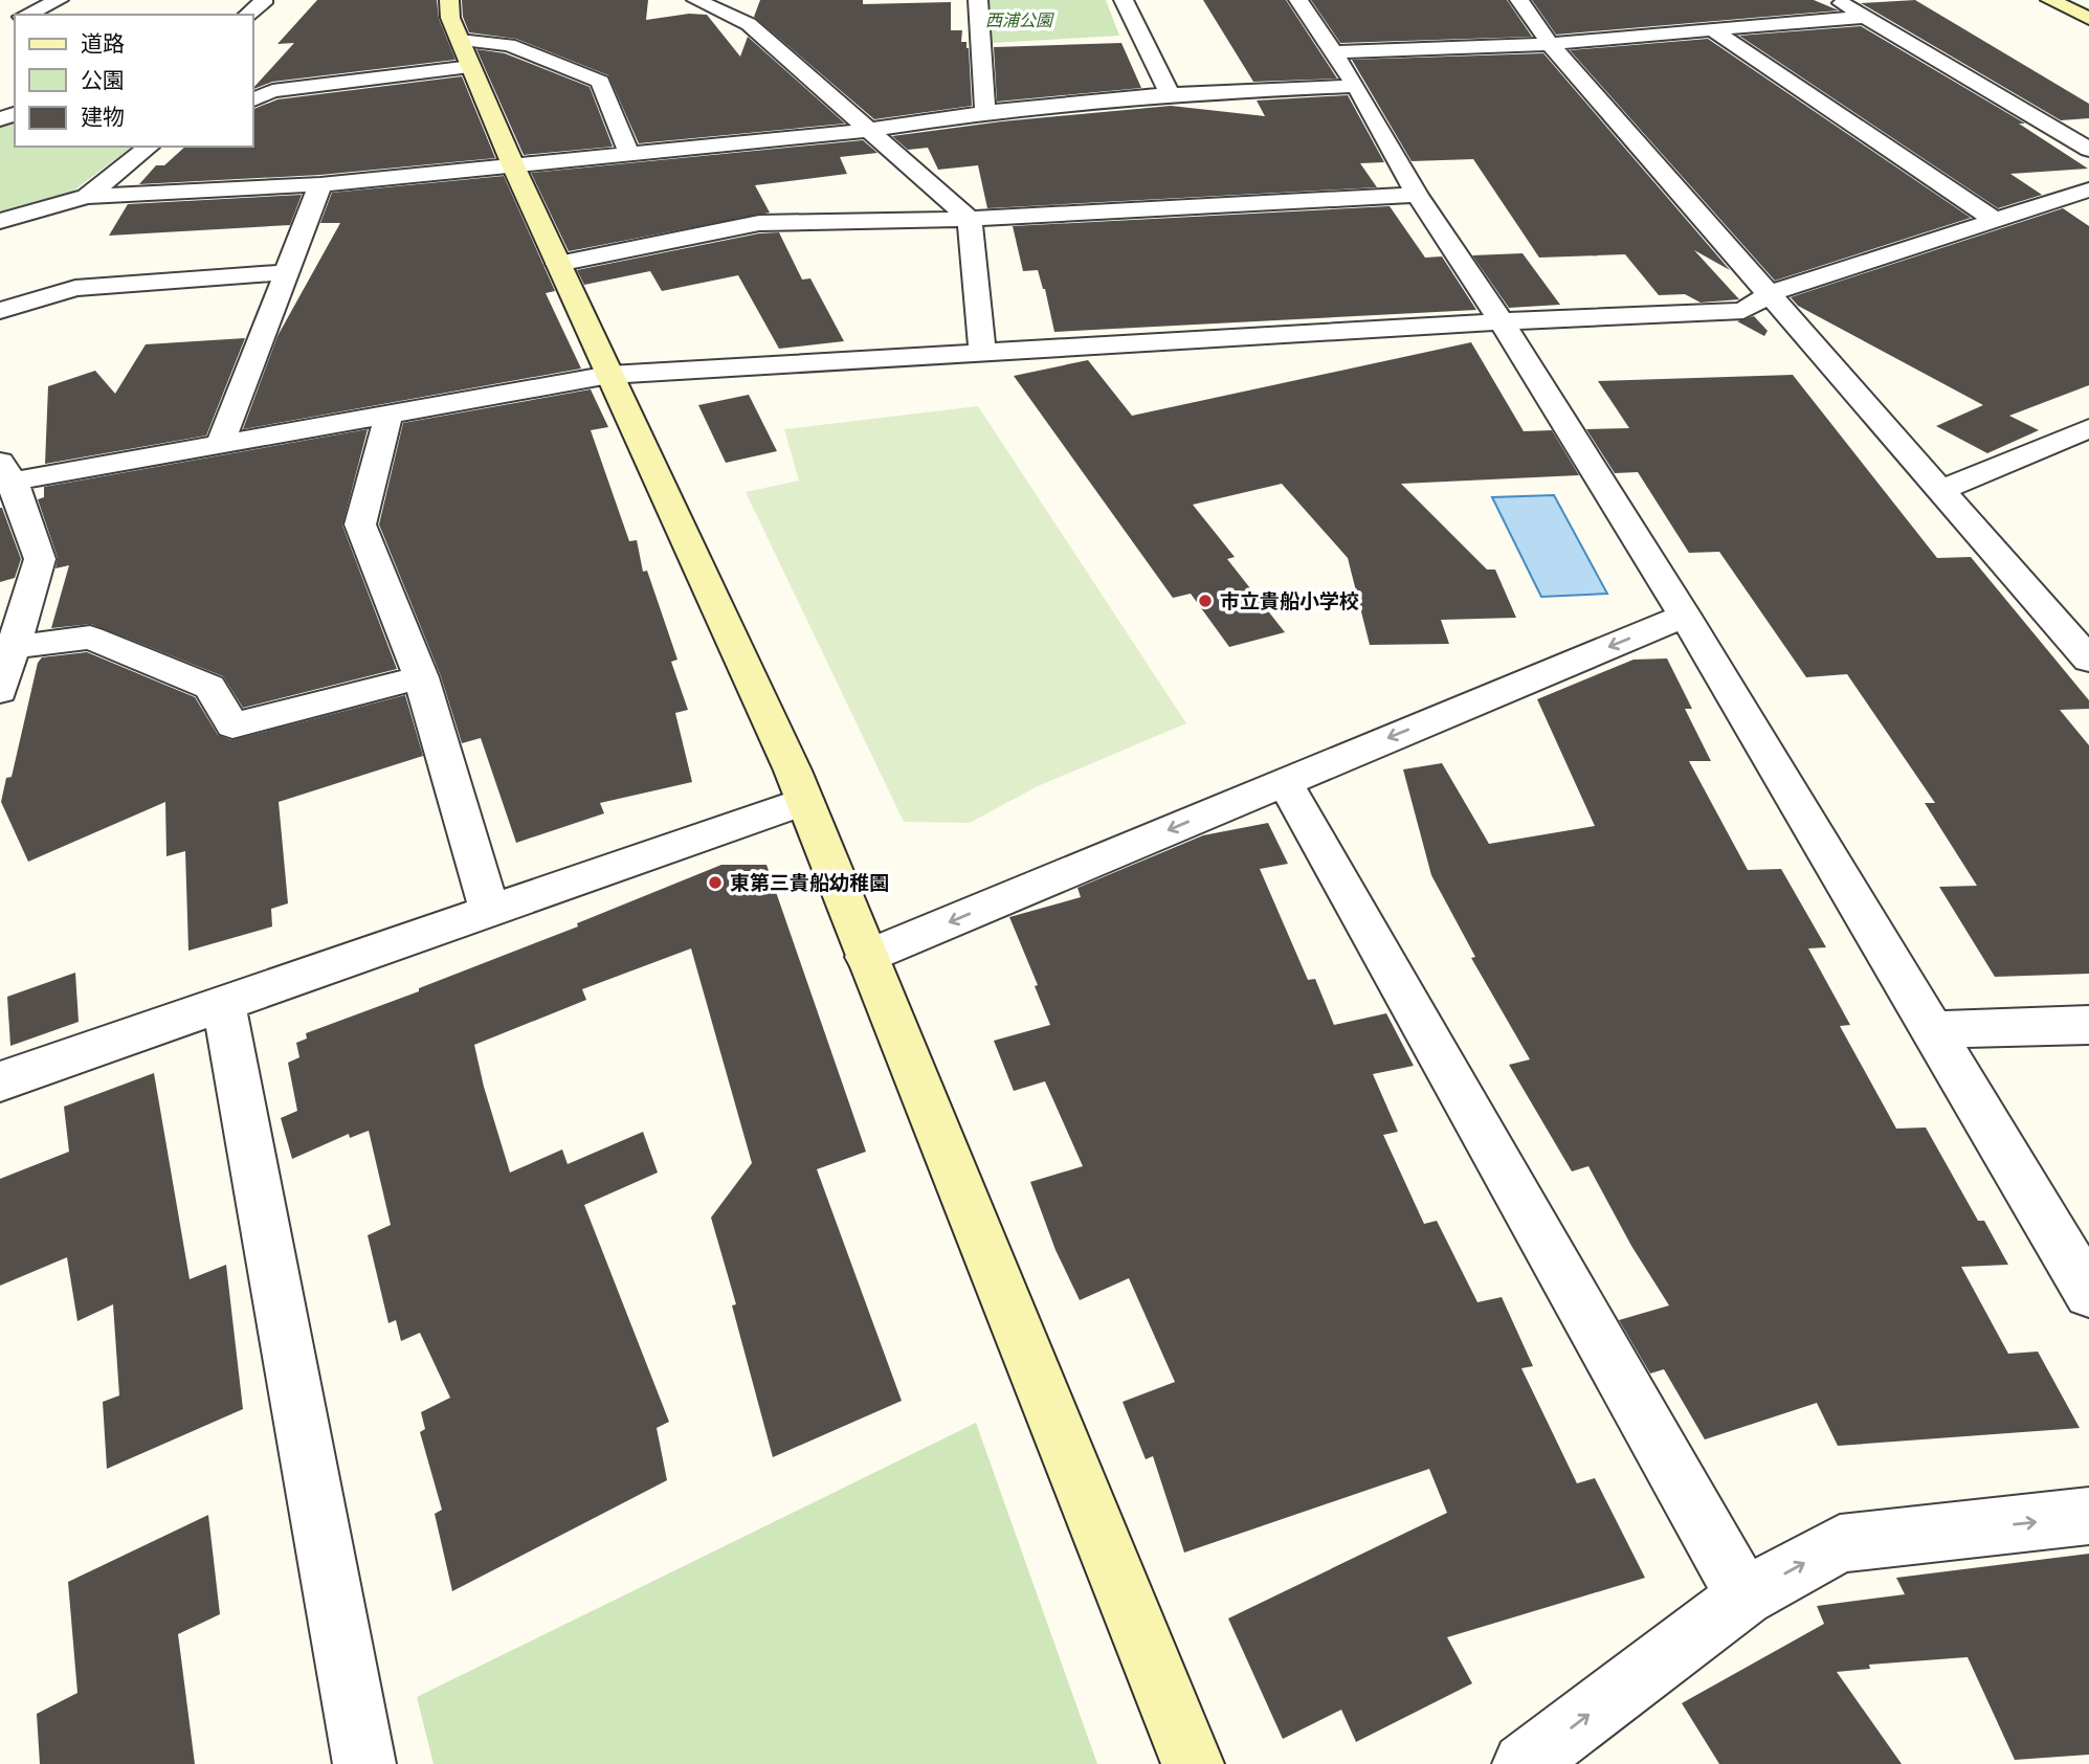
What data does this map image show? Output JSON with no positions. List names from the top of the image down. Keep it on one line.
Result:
{"parks":["西浦公園"],"places":["市立貴船小学校","東第三貴船幼稚園"],"legend":["道路","公園","建物"]}
